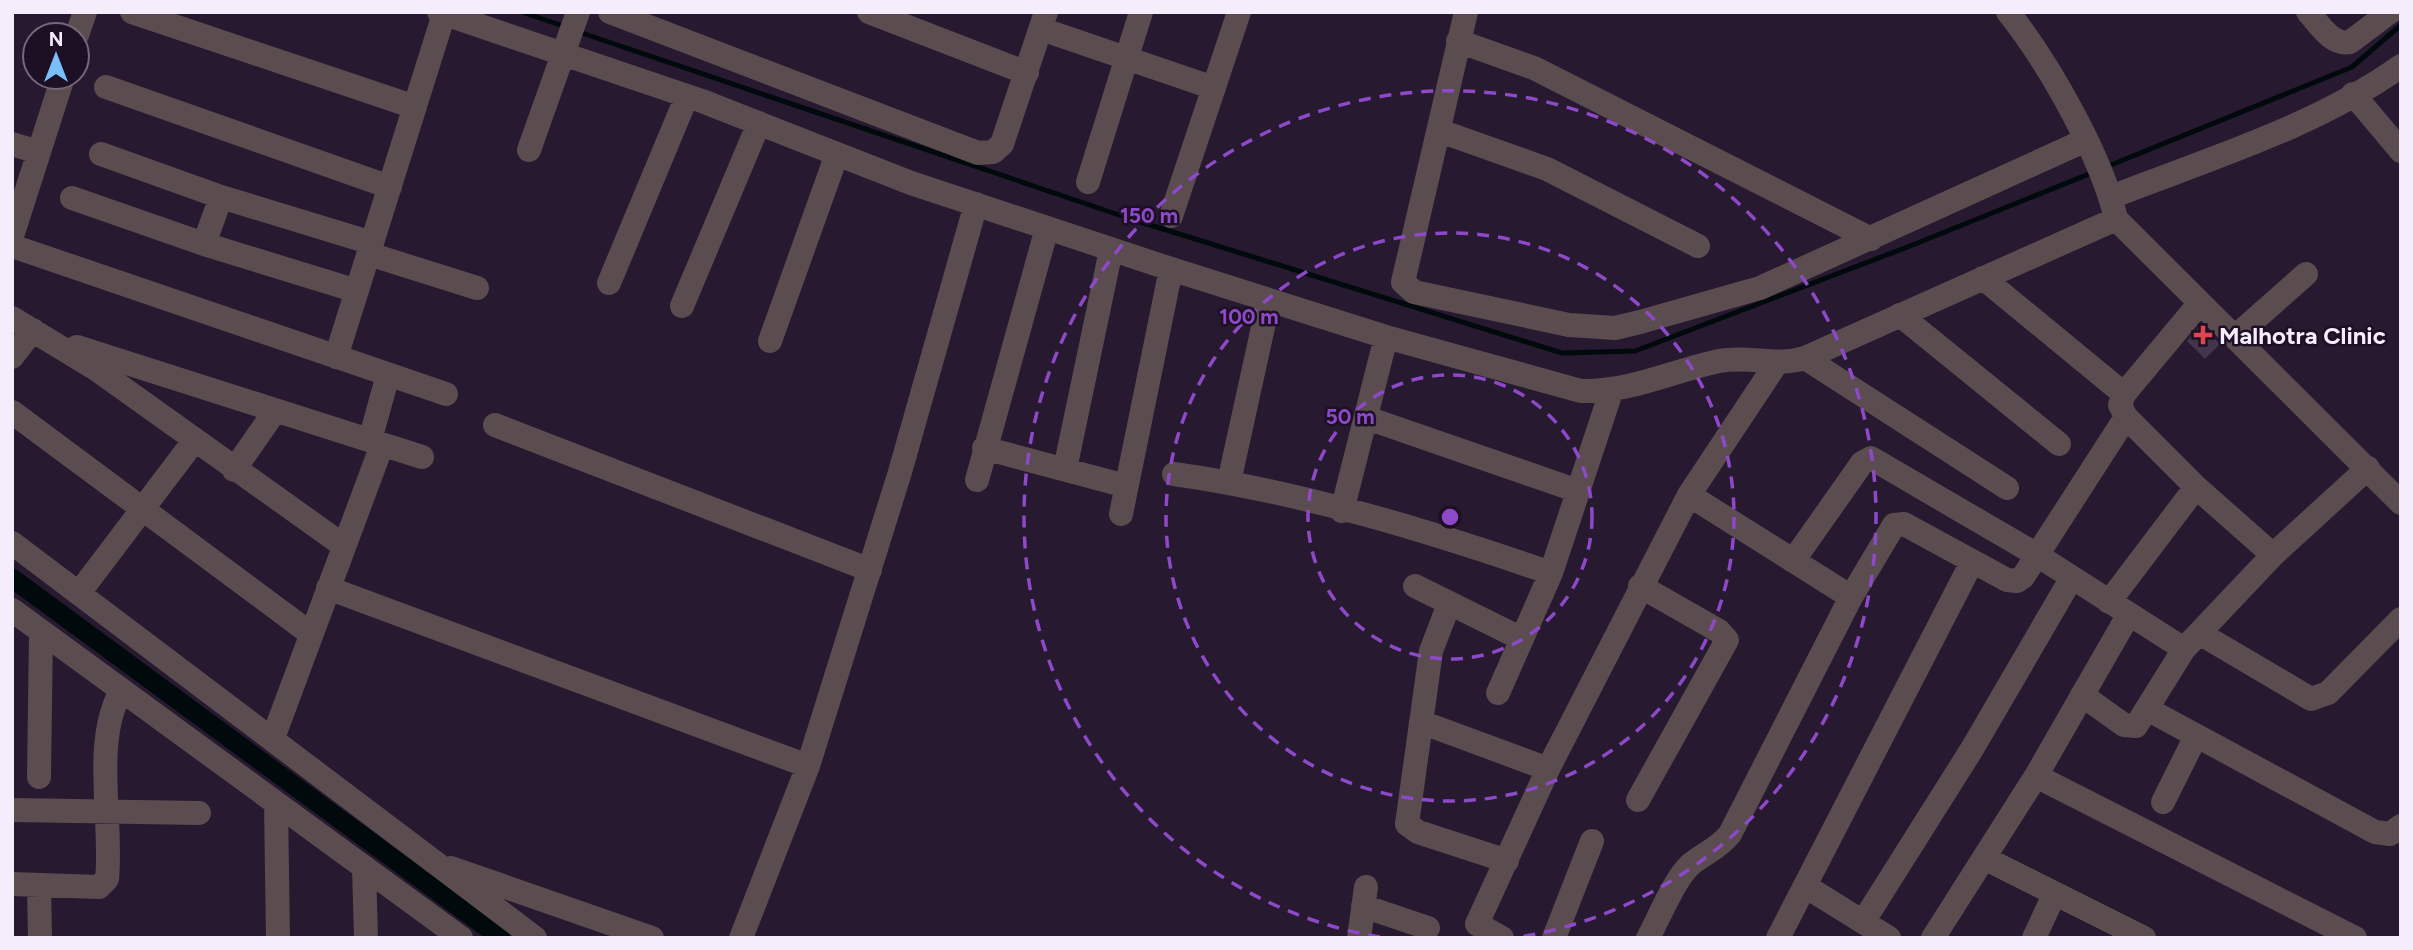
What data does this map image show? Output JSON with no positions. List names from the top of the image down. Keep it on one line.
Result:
{"places":{"health":["Malhotra Clinic"]},"north":"top","rings":["150 m","100 m","50 m"]}
